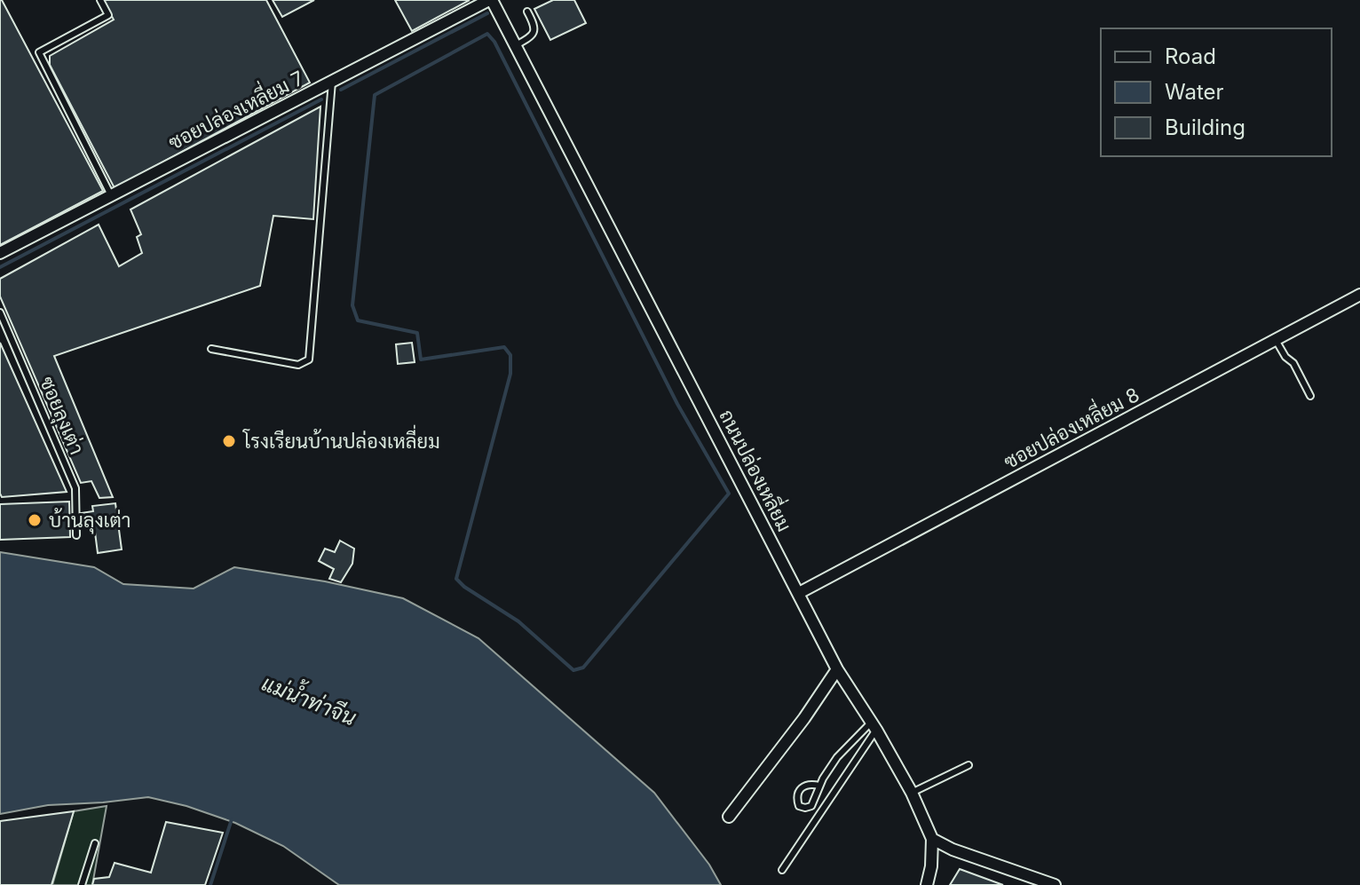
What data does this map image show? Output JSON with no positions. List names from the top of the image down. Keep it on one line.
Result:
{"streets":{"street":["ซอยปล่องเหลี่ยม 7","ซอยปล่องเหลี่ยม 8","ถนนปล่องเหลี่ยม"],"lane":["ซอยลุงเต่า"]},"crossings":[["ซอยปล่องเหลี่ยม 7","ถนนปล่องเหลี่ยม"],["ซอยปล่องเหลี่ยม 8","ถนนปล่องเหลี่ยม"]],"water":["แม่น้ำท่าจีน"],"places":["โรงเรียนบ้านปล่องเหลี่ยม","บ้านลุงเต่า"],"legend":["Road","Water","Building"]}
